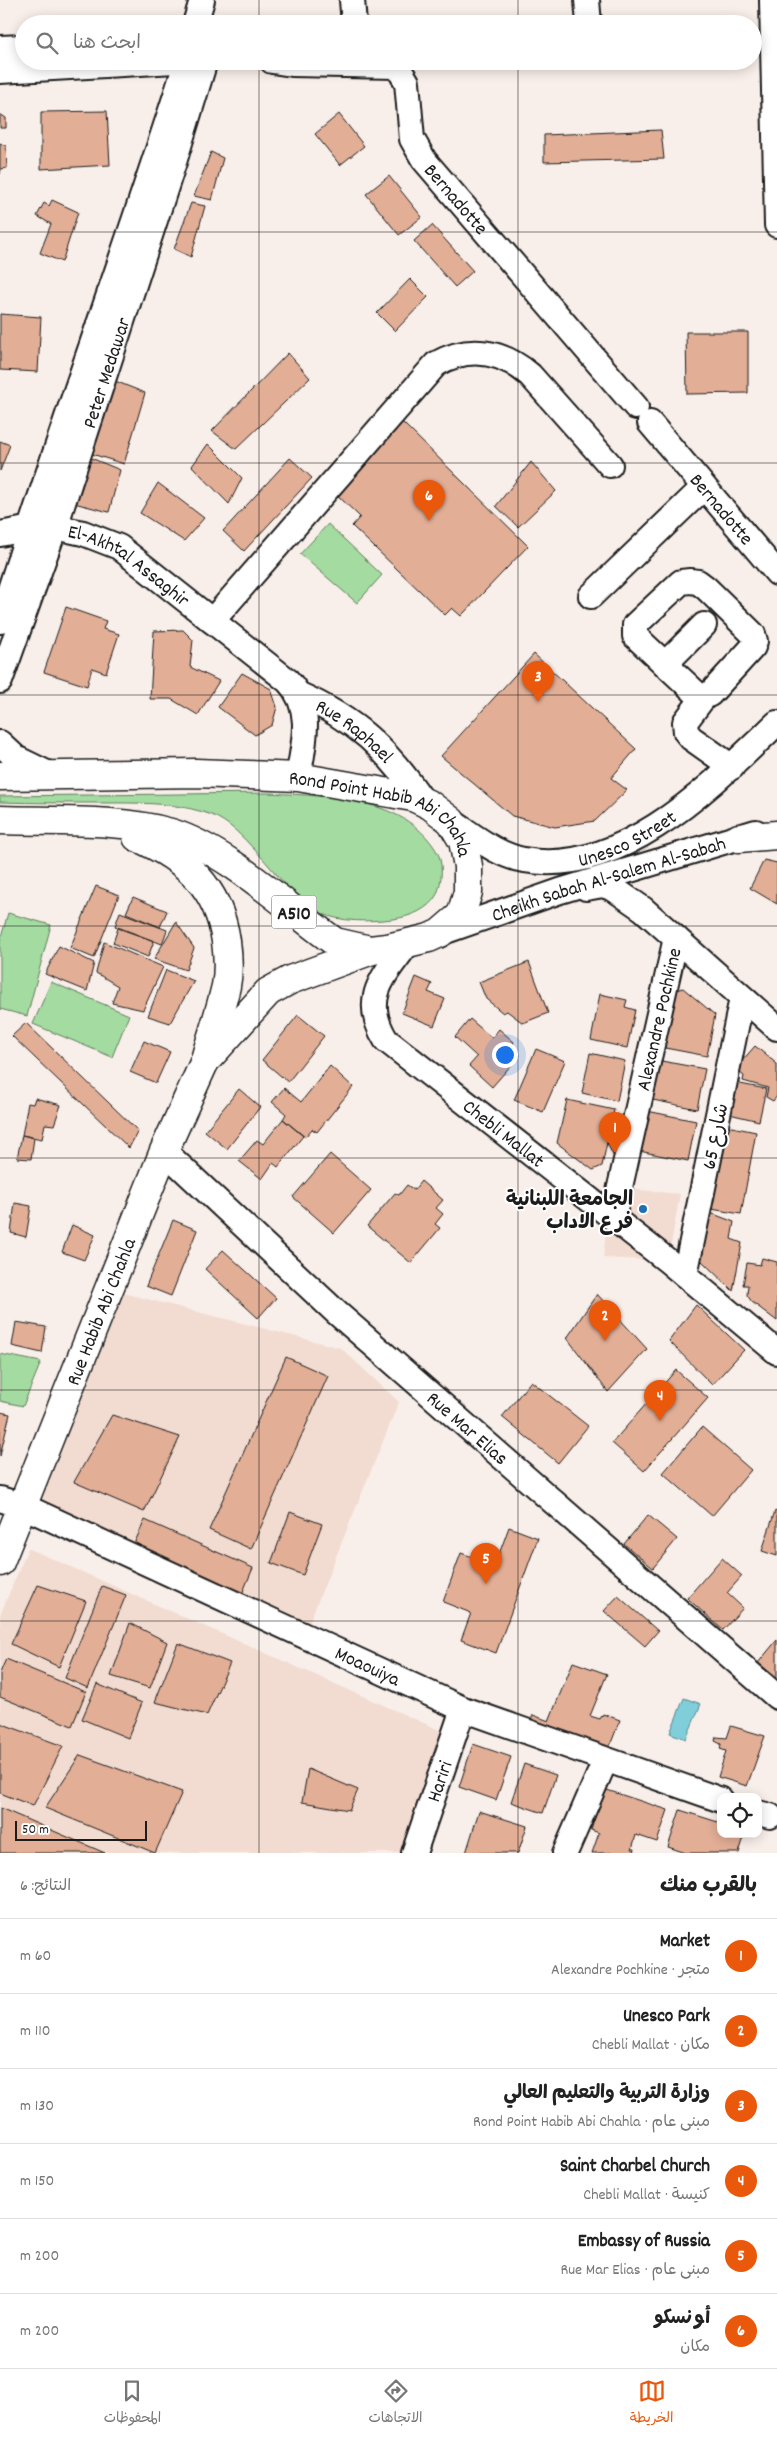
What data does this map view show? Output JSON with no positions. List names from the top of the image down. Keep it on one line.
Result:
{"streets":{"main road":["Rond Point Habib Abi Chahla","A510","Rue Habib Abi Chahla"],"street":["Bernadotte","Peter Medawar","El-Akhtal Assaghir","Rue Raphael","Unesco Street","Cheikh Sabah Al-Salem Al-Sabah","Alexandre Pochkine","Chebli Mallat","شارع 65","Rue Mar Elias","Moaouiya","Hariri"]},"crossings":[["Peter Medawar","El-Akhtal Assaghir"],["El-Akhtal Assaghir","Rue Raphael"],["El-Akhtal Assaghir","Rond Point Habib Abi Chahla"],["Rue Raphael","Rond Point Habib Abi Chahla"],["Rond Point Habib Abi Chahla","Unesco Street"],["Rond Point Habib Abi Chahla","Cheikh Sabah Al-Salem Al-Sabah"],["Rond Point Habib Abi Chahla","A510"],["Rond Point Habib Abi Chahla","Chebli Mallat"],["Cheikh Sabah Al-Salem Al-Sabah","Chebli Mallat"],["Alexandre Pochkine","Chebli Mallat"],["Chebli Mallat","شارع 65"],["Rue Habib Abi Chahla","Rue Mar Elias"],["Rue Habib Abi Chahla","Moaouiya"],["Moaouiya","Hariri"]],"places":["الجامعة اللبنانية فرع الاداب"],"scale_bar":"50 m","page":{"search":"ابحث هنا","pins":["6","3","1","2","4","5"],"scale":"50 m","heading":["بالقرب منك","النتائج: 6"],"list":[{"mark":"1","name":"Market","note":"متجر · Alexandre Pochkine","value":"60 m"},{"mark":"2","name":"Unesco Park","note":"مكان · Chebli Mallat","value":"110 m"},{"mark":"3","name":"وزارة التربية والتعليم العالي","note":"مبنى عام · Rond Point Habib Abi Chahla","value":"130 m"},{"mark":"4","name":"Saint Charbel Church","note":"كنيسة · Chebli Mallat","value":"150 m"},{"mark":"5","name":"Embassy of Russia","note":"مبنى عام · Rue Mar Elias","value":"200 m"},{"mark":"6","name":"أونسكو","note":"مكان","value":"200 m"}],"nav":["الخريطة","الاتجاهات","المحفوظات"]}}
